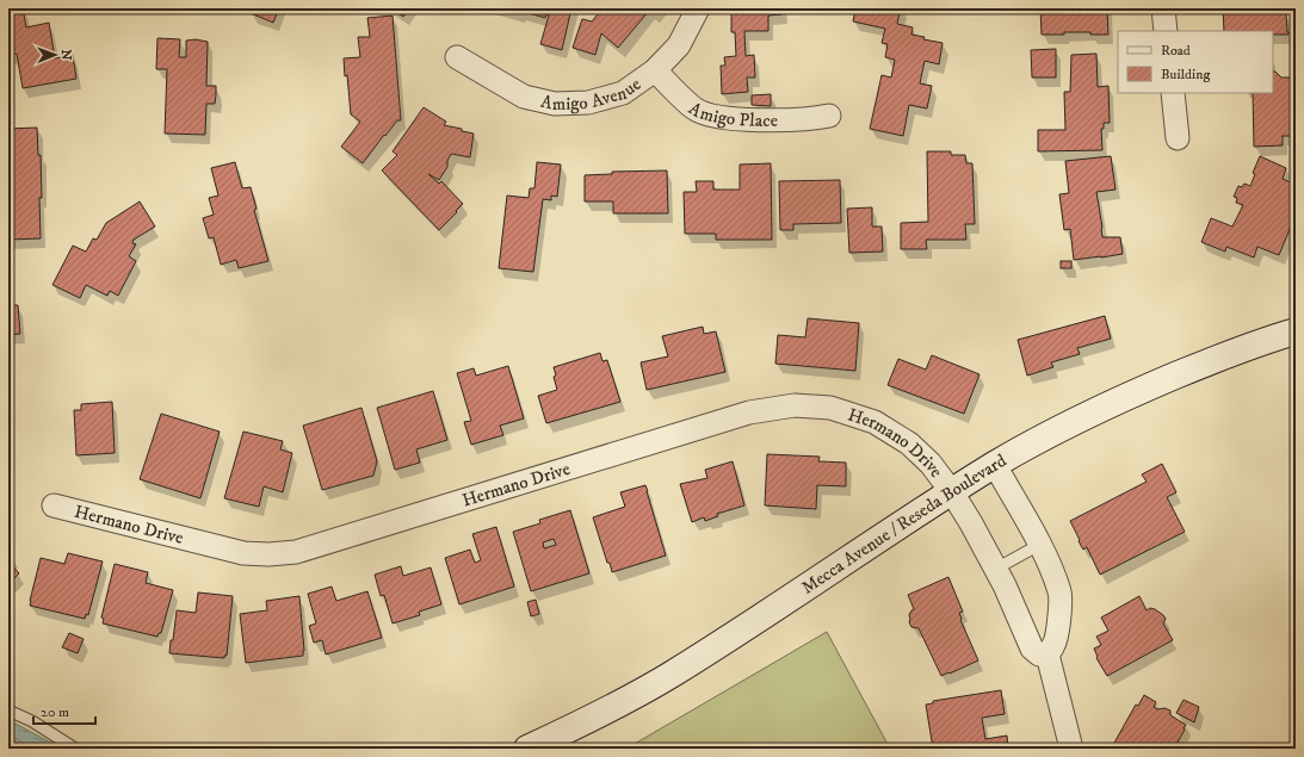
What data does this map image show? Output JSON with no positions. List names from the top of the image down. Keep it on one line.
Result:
{"streets":{"main road":["Mecca Avenue / Reseda Boulevard"],"street":["Amigo Avenue","Amigo Place","Hermano Drive"]},"crossings":[["Amigo Avenue","Amigo Place"],["Hermano Drive","Mecca Avenue / Reseda Boulevard"]],"legend":["Road","Building"],"scale_bar":"20 m","north":"right"}
